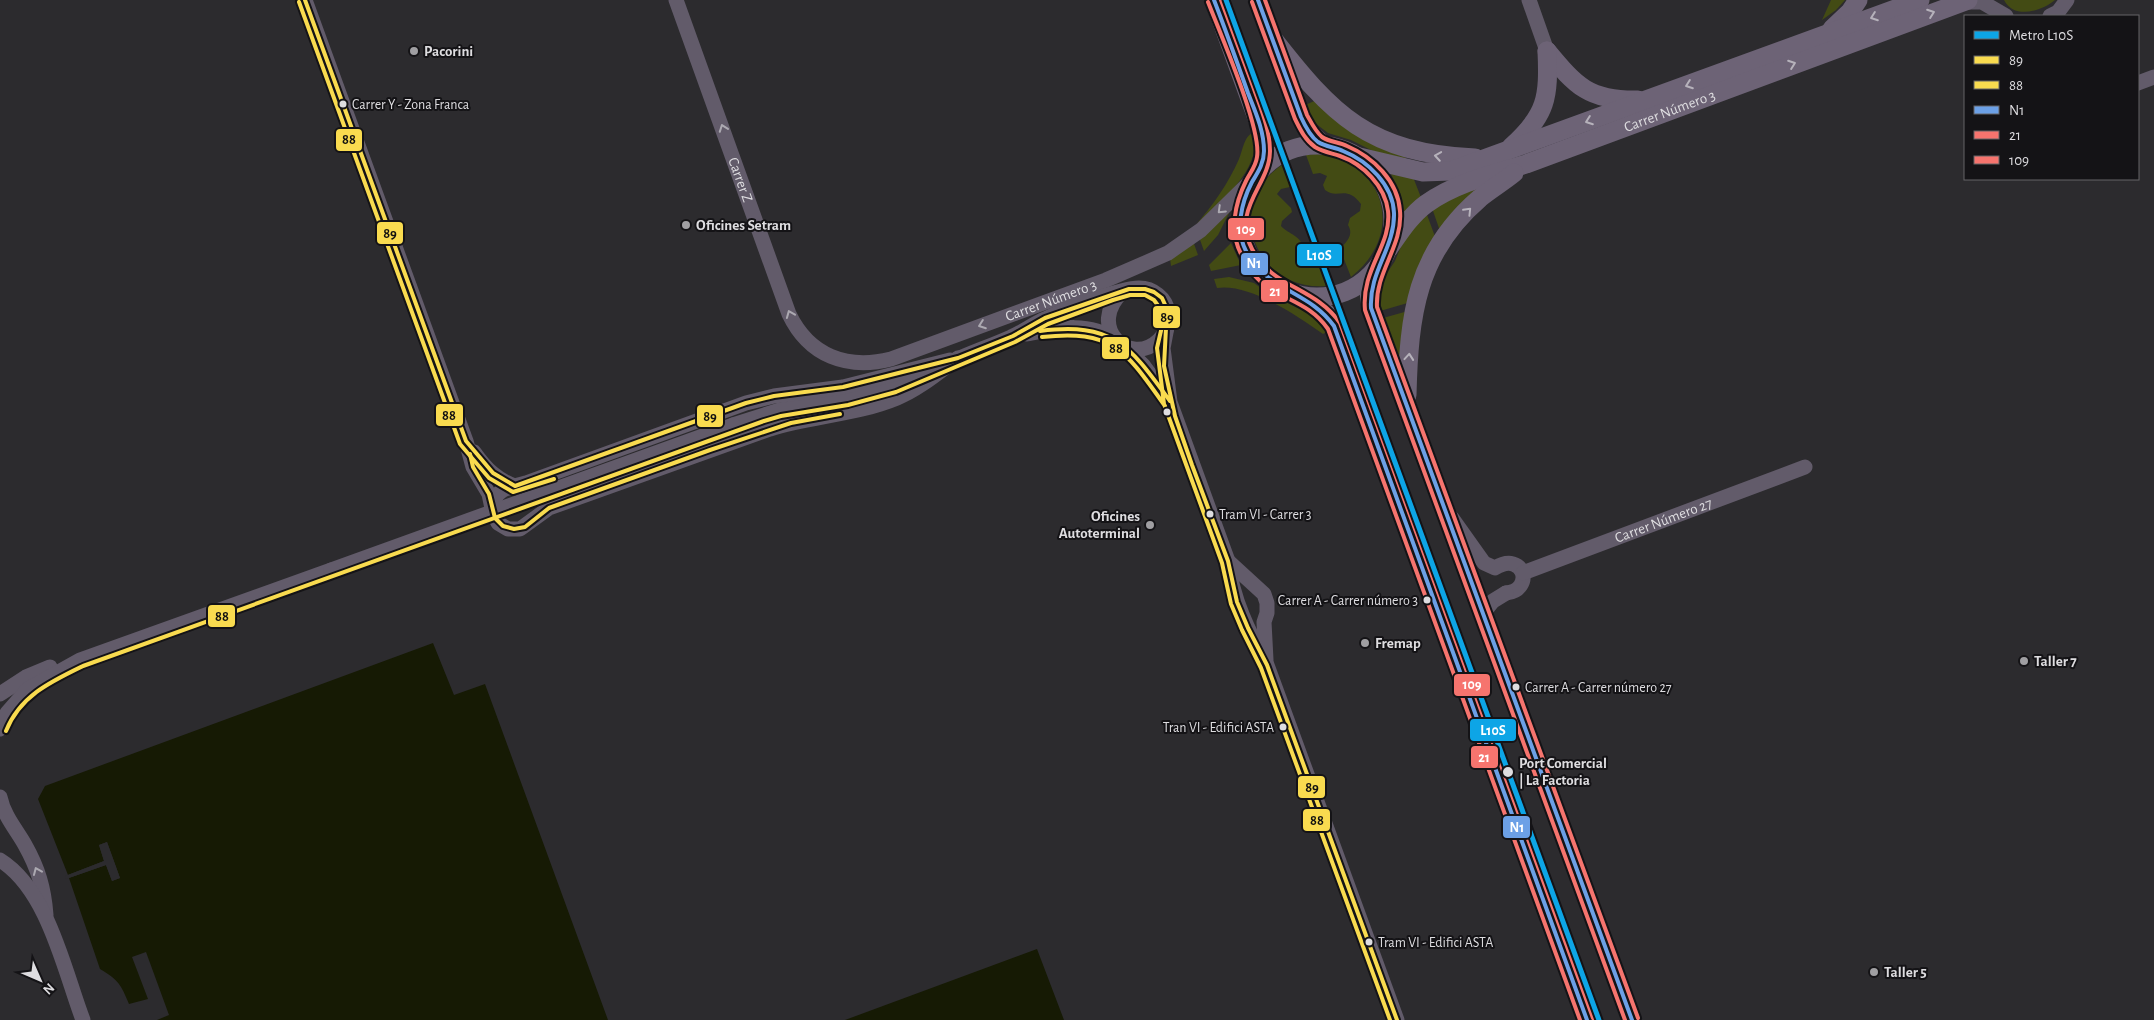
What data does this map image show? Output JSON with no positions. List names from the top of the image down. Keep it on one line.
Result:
{"streets":{"main road":["Carrer Número 3"],"street":["Carrer Z","Carrer Número 27"]},"crossings":[["Carrer Número 3","Carrer Z"]],"one_way":["Carrer Z"],"places":["Pacorini","Carrer Y - Zona Franca","Oficines Setram","Tram VI - Carrer 3","Oficines Autoterminal","Carrer A - Carrer número 3","Fremap","Taller 7","Carrer A - Carrer número 27","Tran VI - Edifici ASTA","Port Comercial | La Factoria","Tram VI - Edifici ASTA","Taller 5"],"lines":["metro line L10S","transit line 89","transit line N1","transit line 109","transit line 88","transit line 21"],"legend":["Metro L10S","89","88","N1","21","109"],"north":"bottom right"}
